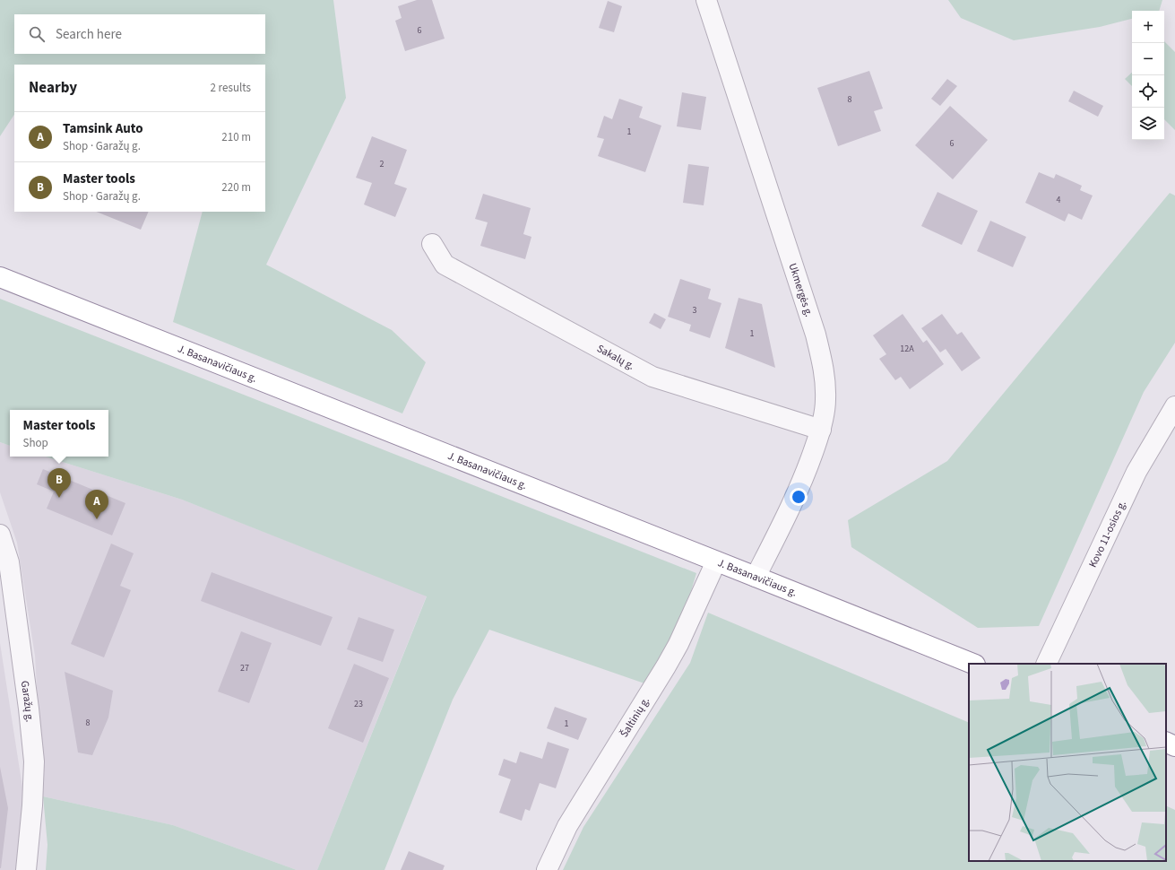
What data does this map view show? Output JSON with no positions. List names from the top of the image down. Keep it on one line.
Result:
{"streets":{"highway":["J. Basanavičiaus g."],"street":["Ukmergės g.","Sakalų g.","Kovo 11-osios g.","Garažų g.","Šaltinių g."]},"crossings":[["Ukmergės g.","Sakalų g."],["Ukmergės g.","J. Basanavičiaus g."],["J. Basanavičiaus g.","Šaltinių g."]],"house_numbers":["6","8","1","6","2","4","3","1","12A","27","23","8","1"],"page":{"map_buttons":["+","−"],"search":"Search here","heading":["Nearby","2 results"],"list":[{"mark":"A","name":"Tamsink Auto","note":"Shop · Garažų g.","value":"210 m"},{"mark":"B","name":"Master tools","note":"Shop · Garažų g.","value":"220 m"}],"popup":["Master tools","Shop"],"pins":["B","A"]}}
